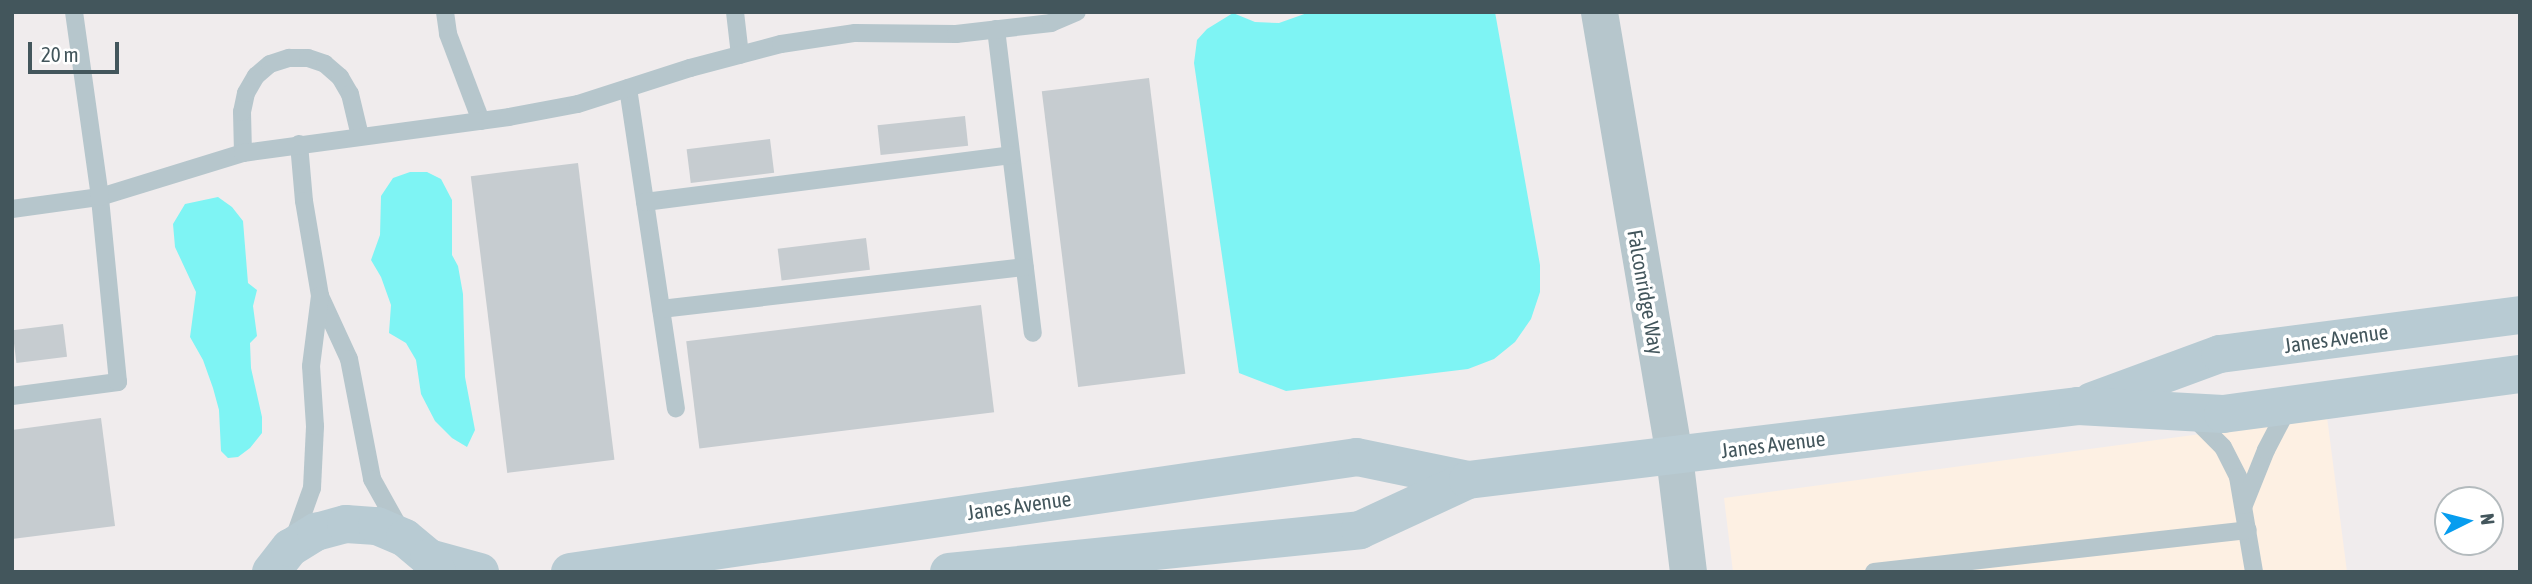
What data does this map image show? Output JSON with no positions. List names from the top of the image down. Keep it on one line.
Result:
{"streets":{"street":["Falconridge Way","Janes Avenue"]},"crossings":[["Falconridge Way","Janes Avenue"]],"scale_bar":"20 m","north":"right"}
